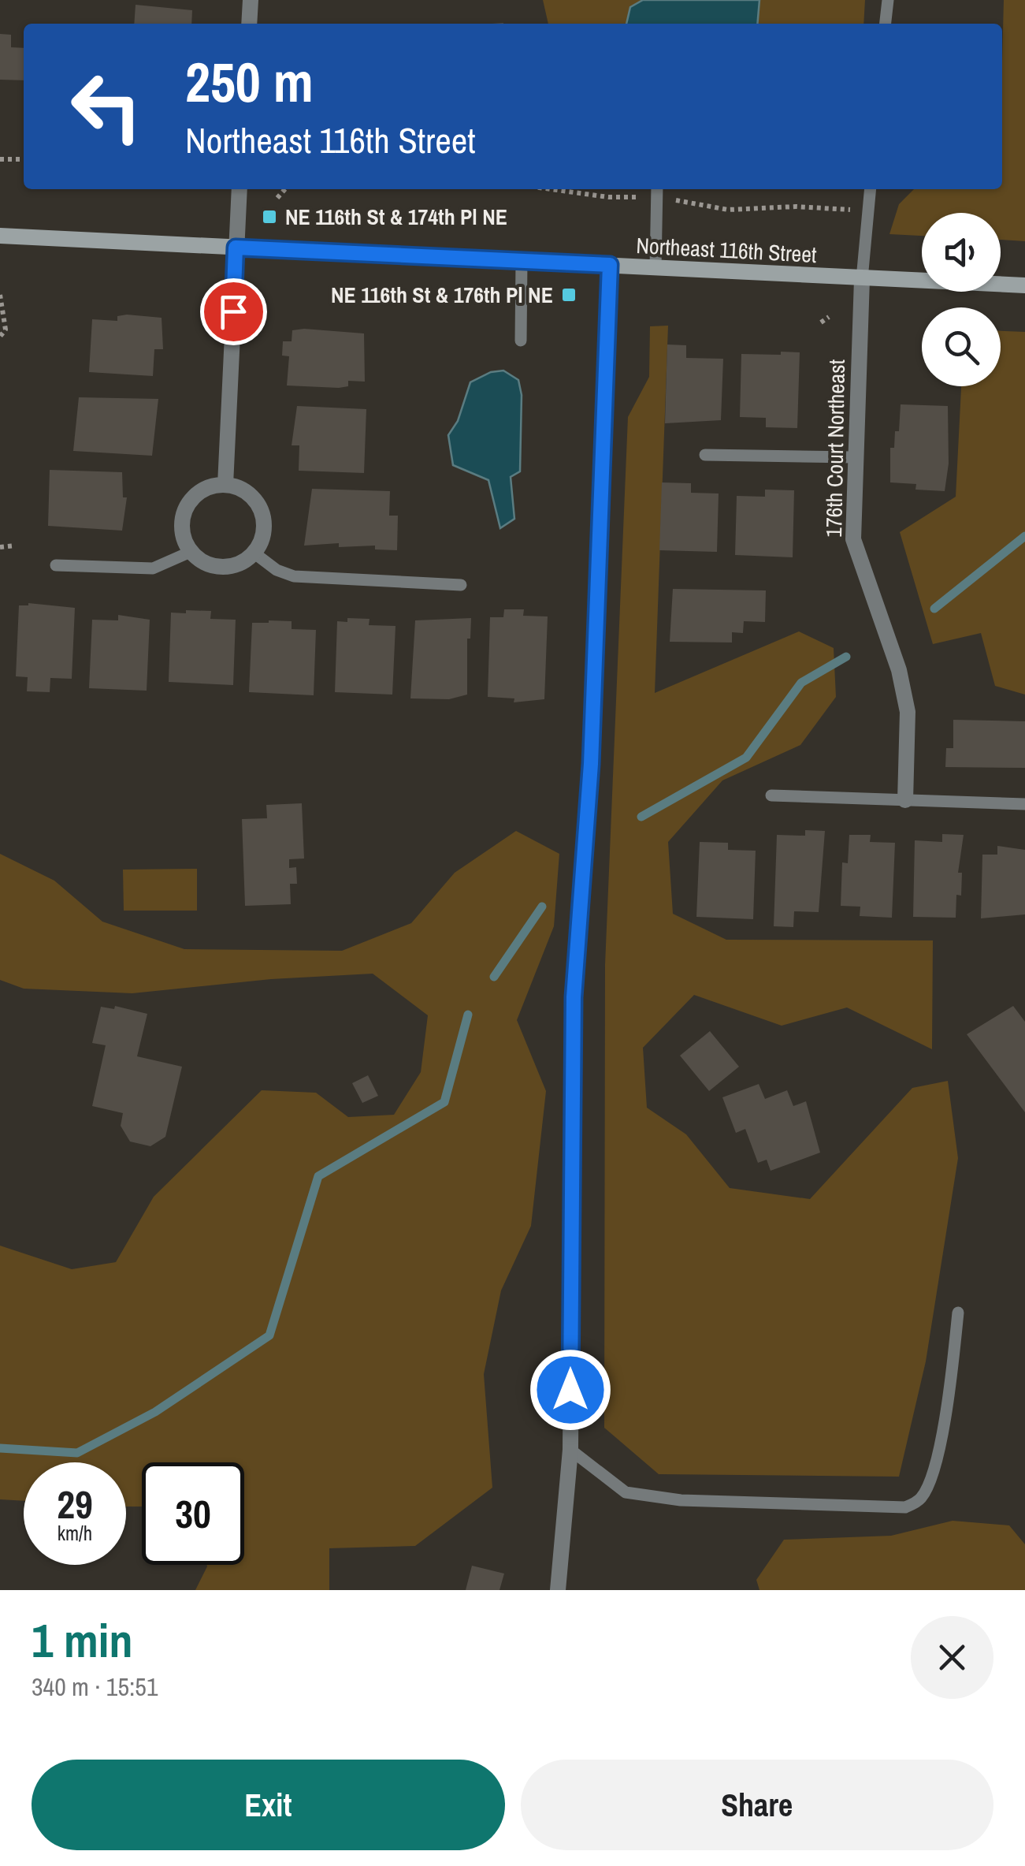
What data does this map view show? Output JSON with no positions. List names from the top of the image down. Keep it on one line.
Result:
{"streets":{"street":["Northeast 116th Street","176th Court Northeast"]},"crossings":[["Northeast 116th Street","176th Court Northeast"]],"places":{"transit":["NE 116th St & 174th Pl NE","NE 116th St & 176th Pl NE"]},"page":{"turn":["250 m","Northeast 116th Street"],"speed":"29 km/h","limit":"30","heading":["1 min","340 m · 15:51"],"buttons":["Exit","Share"]}}
